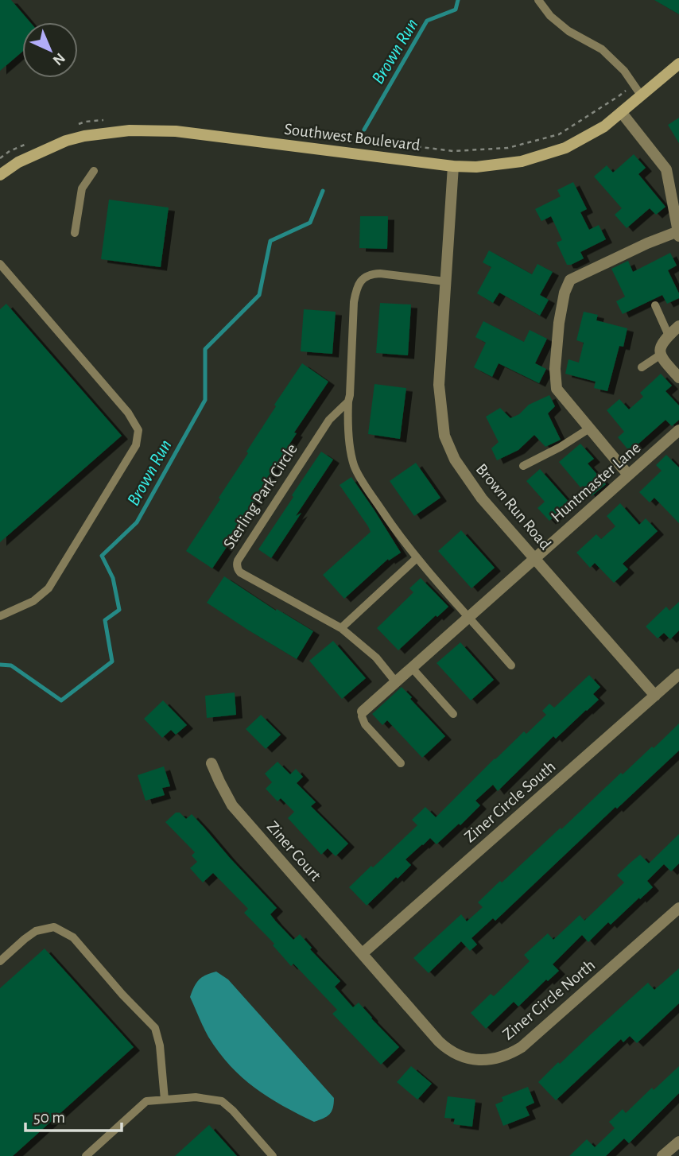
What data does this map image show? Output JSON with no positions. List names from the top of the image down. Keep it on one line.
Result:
{"streets":{"street":["Southwest Boulevard","Huntmaster Lane","Brown Run Road","Ziner Circle South","Ziner Court","Ziner Circle North"],"lane":["Sterling Park Circle"]},"crossings":[["Southwest Boulevard","Brown Run Road"],["Huntmaster Lane","Brown Run Road"],["Brown Run Road","Ziner Circle South"],["Ziner Circle South","Ziner Court"],["Ziner Circle South","Ziner Circle North"],["Ziner Court","Ziner Circle North"]],"water":["Brown Run"],"scale_bar":"50 m","north":"bottom right"}
